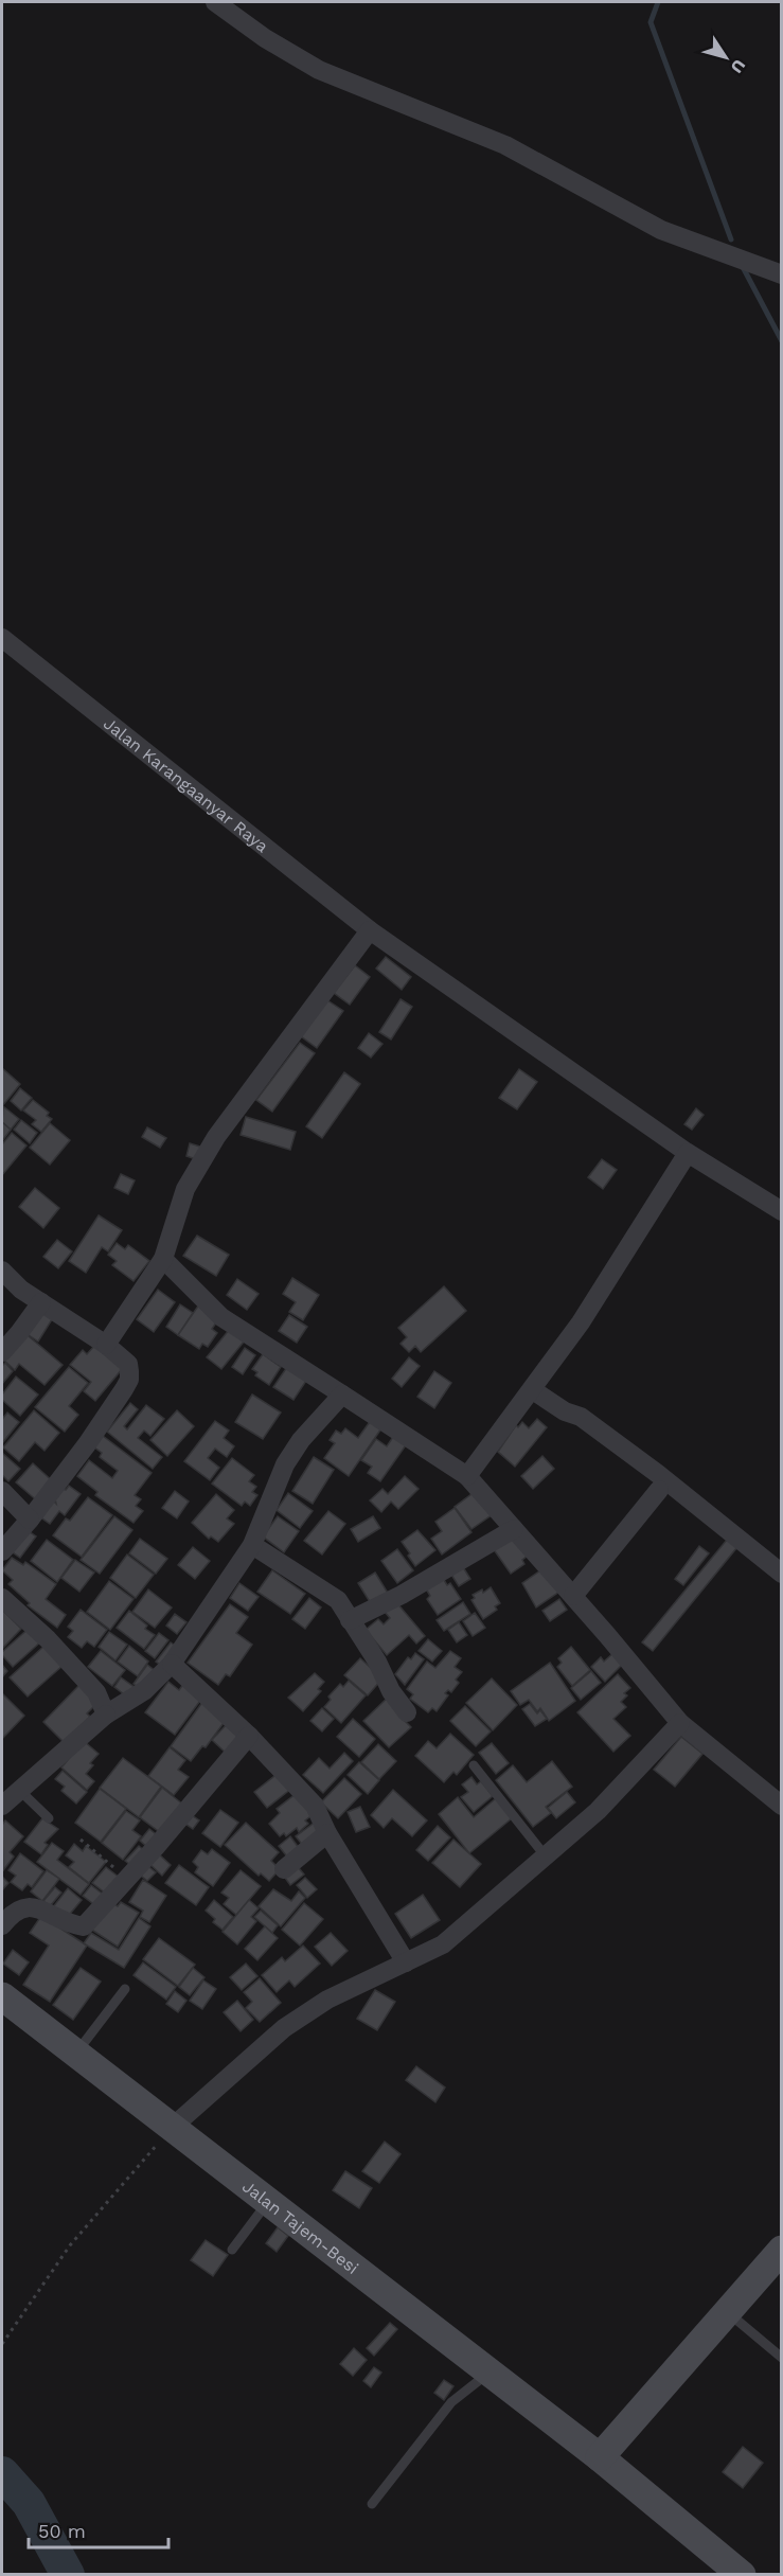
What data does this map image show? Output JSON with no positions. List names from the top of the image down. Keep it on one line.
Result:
{"streets":{"street":["Jalan Karangaanyar Raya","Jalan Tajem-Besi"]},"scale_bar":"50 m","north":"bottom right"}
